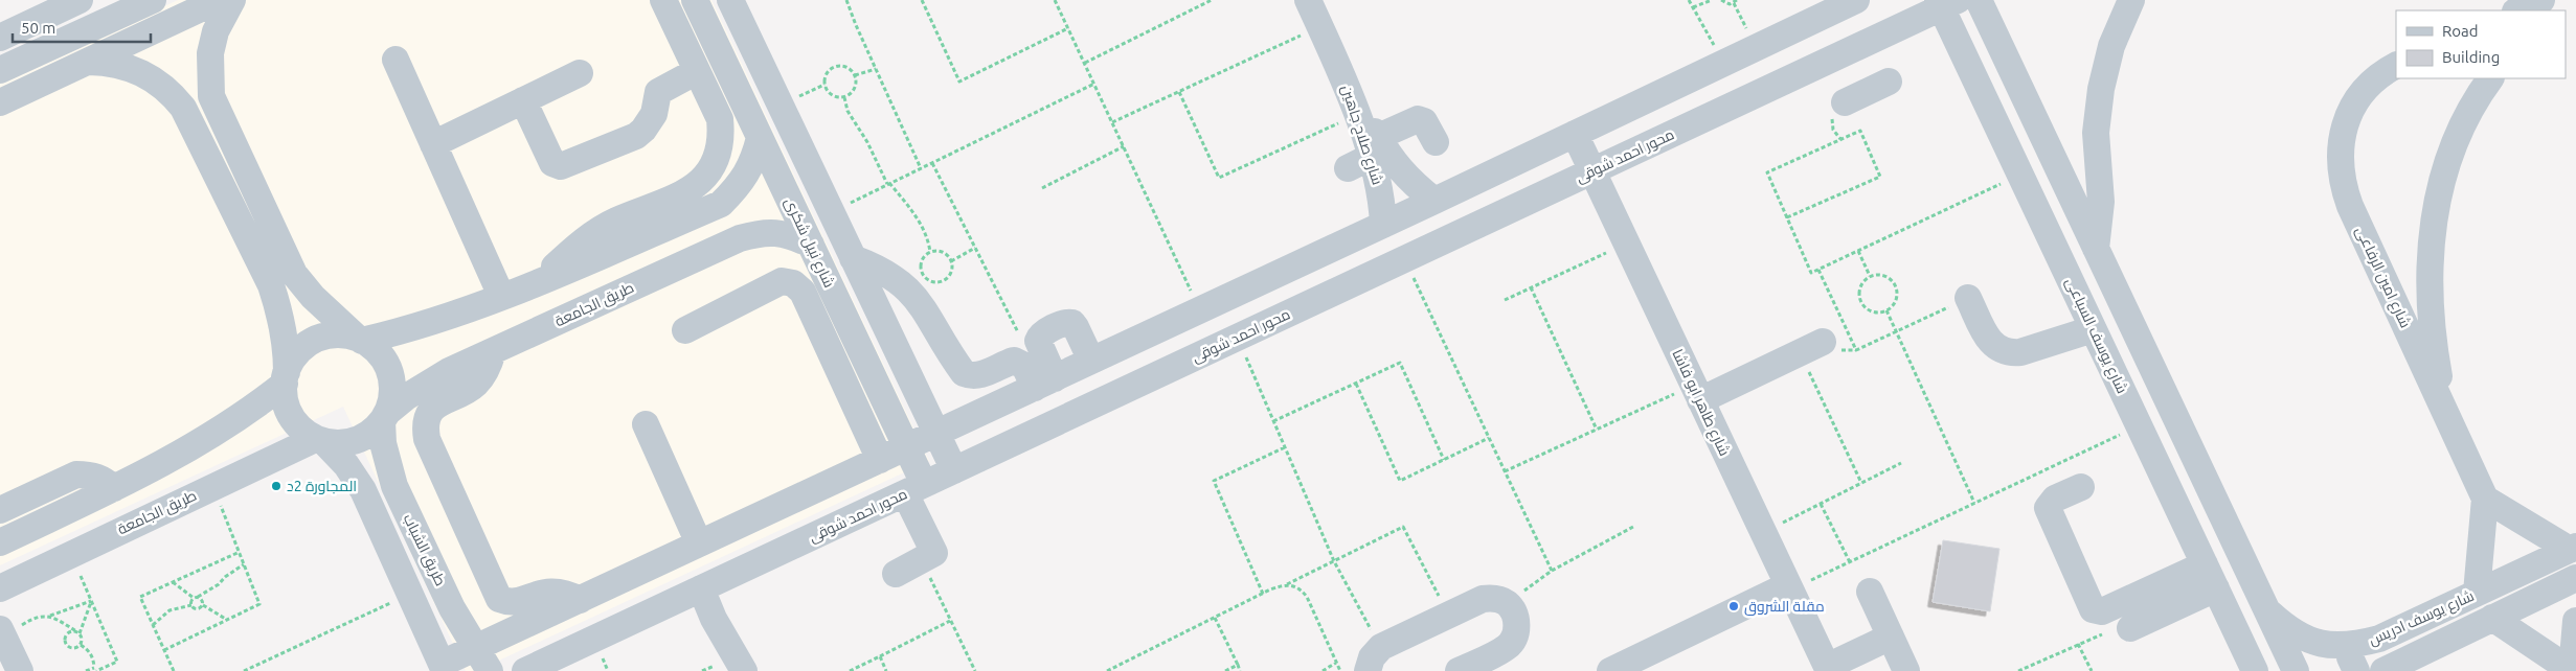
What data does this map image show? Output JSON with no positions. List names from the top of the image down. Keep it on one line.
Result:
{"streets":{"street":["شارع صلاح جاهين","محور احمد شوقى","شارع نبيل شكرى","شارع امين الرفاعى","طريق الجامعة","شارع يوسف السباعى","شارع طاهر ابو فاشا","طريق الشباب","شارع يوسف ادريس"]},"crossings":[["محور احمد شوقى","شارع نبيل شكرى"],["محور احمد شوقى","شارع يوسف السباعى"],["محور احمد شوقى","شارع طاهر ابو فاشا"],["شارع نبيل شكرى","طريق الجامعة"],["شارع امين الرفاعى","شارع يوسف ادريس"],["طريق الجامعة","طريق الشباب"]],"places":["المجاورة 2د","مقلة الشروق"],"legend":["Road","Building"],"scale_bar":"50 m"}
